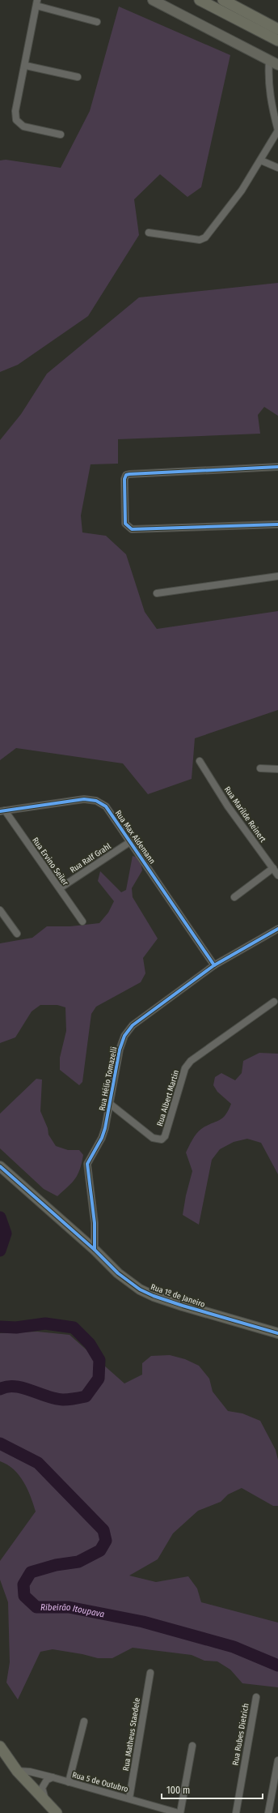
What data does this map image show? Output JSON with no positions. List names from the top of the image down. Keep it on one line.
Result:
{"streets":{"street":["Rua Marilde Reinert","Rua Max Aldemann","Rua Ralf Grahl","Rua Ervino Seiler","Rua Hélio Tomazelli","Rua Albert Martin","Rua 1º de Janeiro","Rua Matheus Staedele","Rua Rubes Dietrich","Rua 5 de Outubro"]},"crossings":[["Rua Max Aldemann","Rua Ralf Grahl"],["Rua Max Aldemann","Rua Ervino Seiler"],["Rua Max Aldemann","Rua Hélio Tomazelli"],["Rua Ralf Grahl","Rua Ervino Seiler"],["Rua Hélio Tomazelli","Rua Albert Martin"],["Rua Hélio Tomazelli","Rua 1º de Janeiro"],["Rua Matheus Staedele","Rua 5 de Outubro"]],"water":["Ribeirão Itoupava"],"scale_bar":"100 m"}
